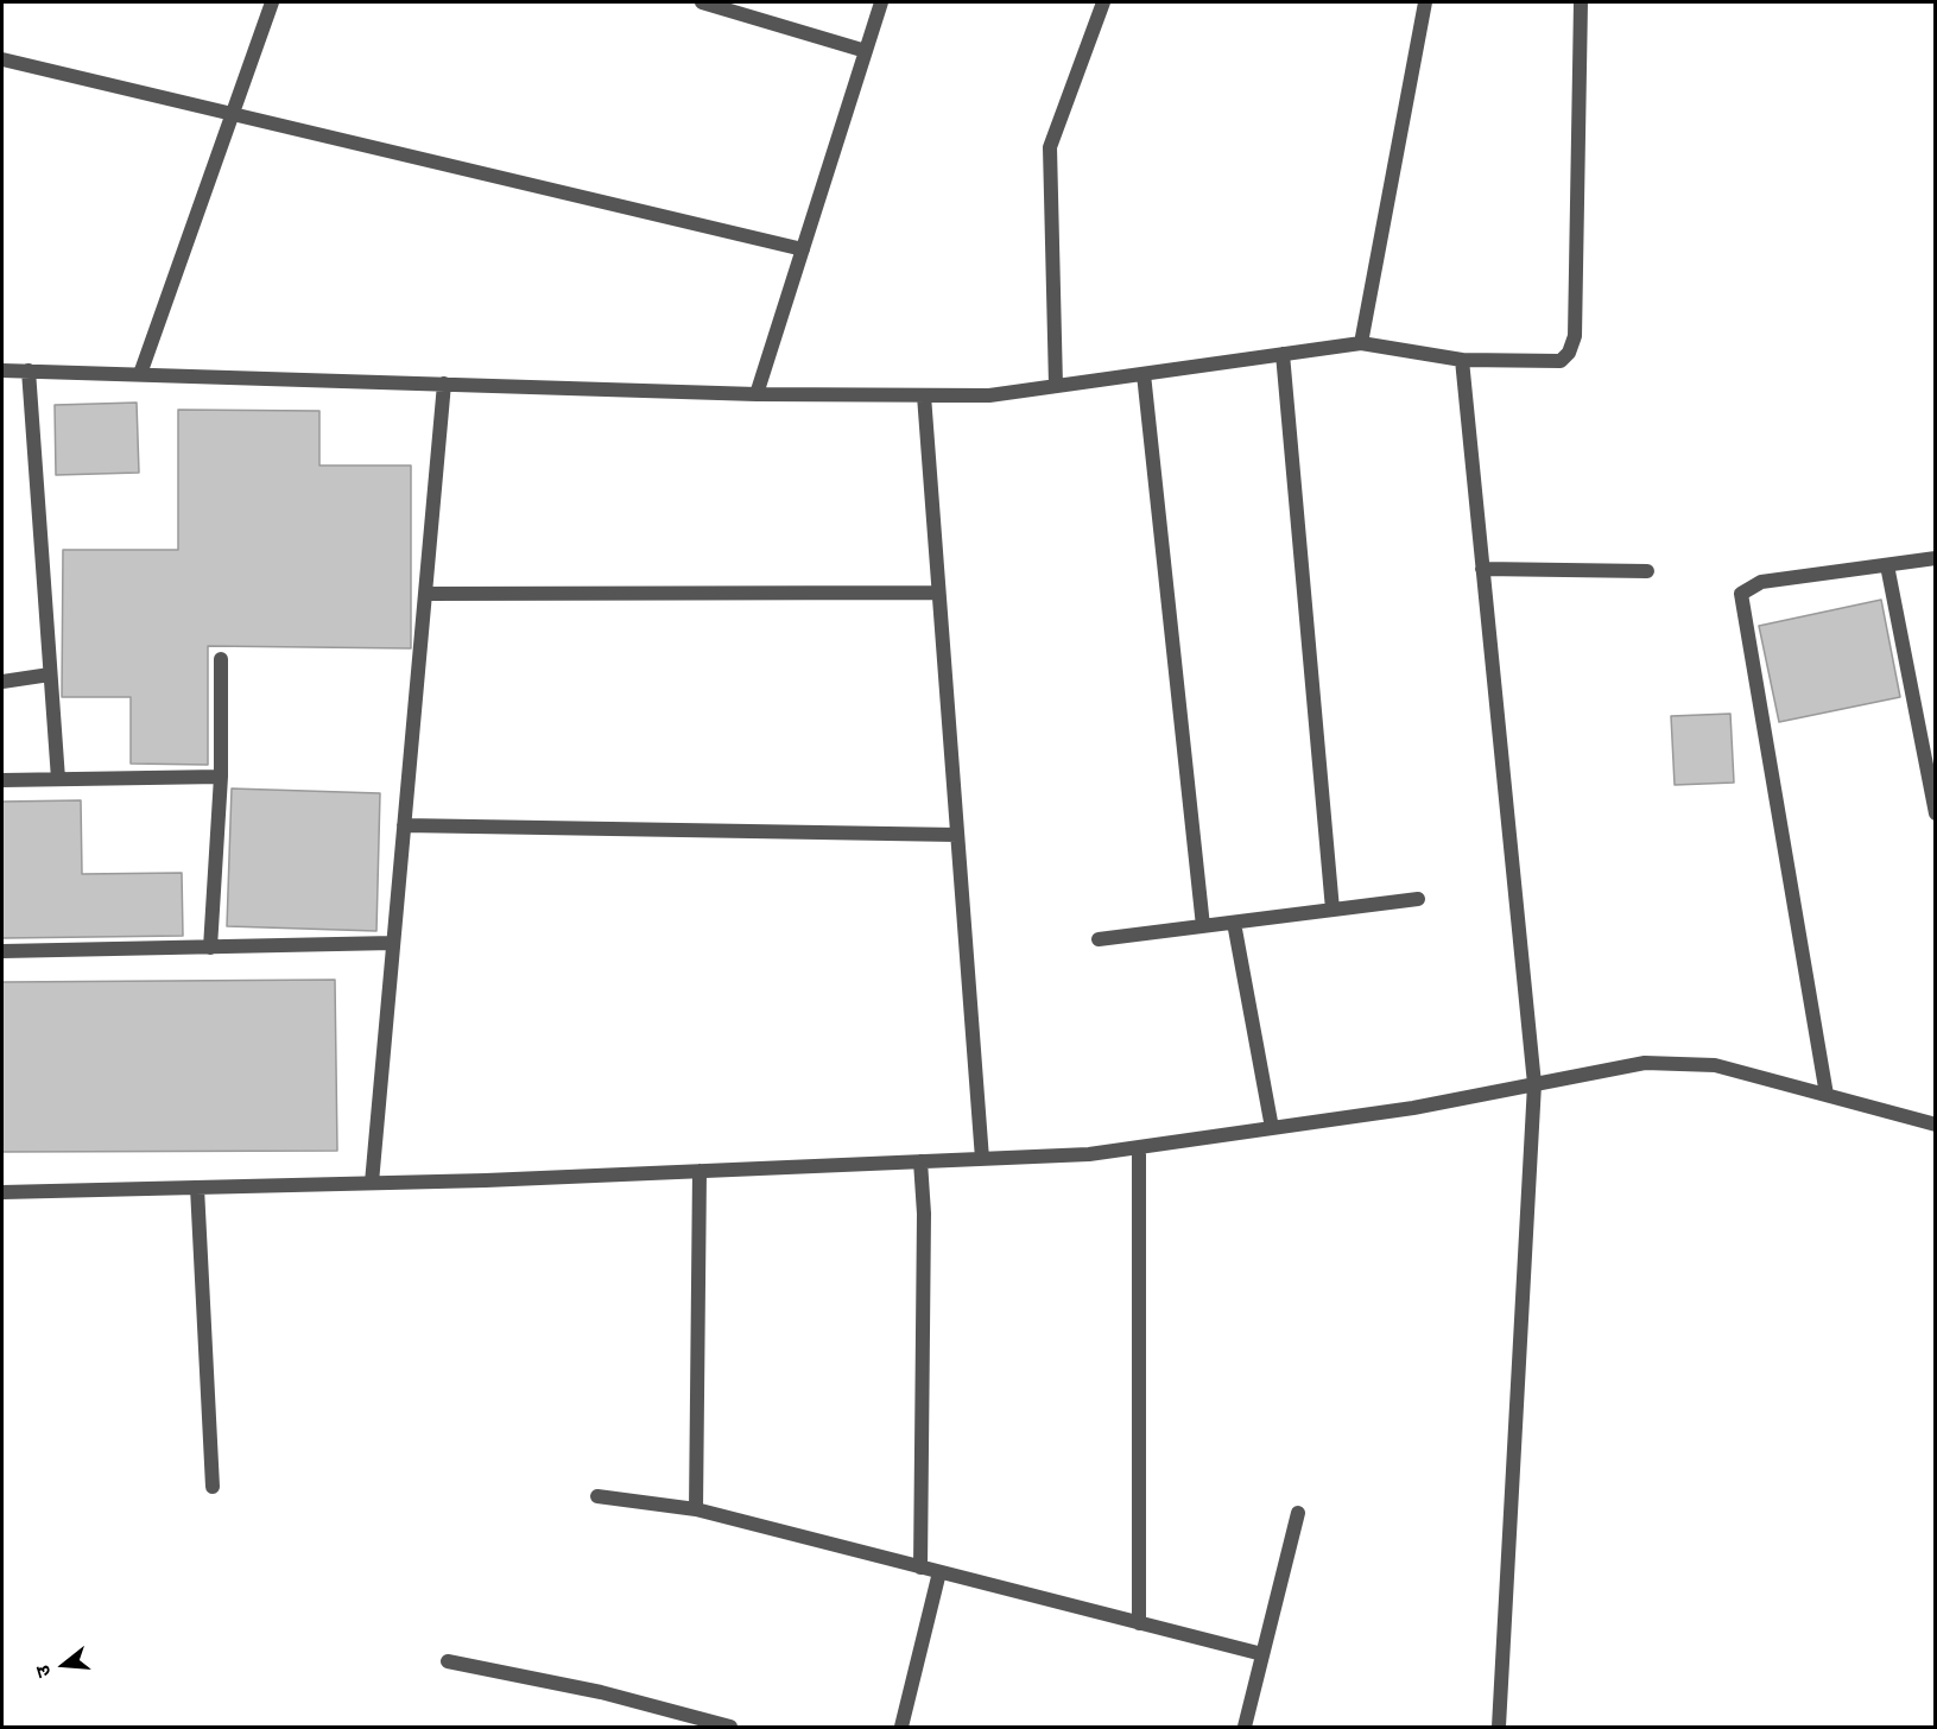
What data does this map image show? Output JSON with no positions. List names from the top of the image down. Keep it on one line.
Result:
{"north":"left"}
